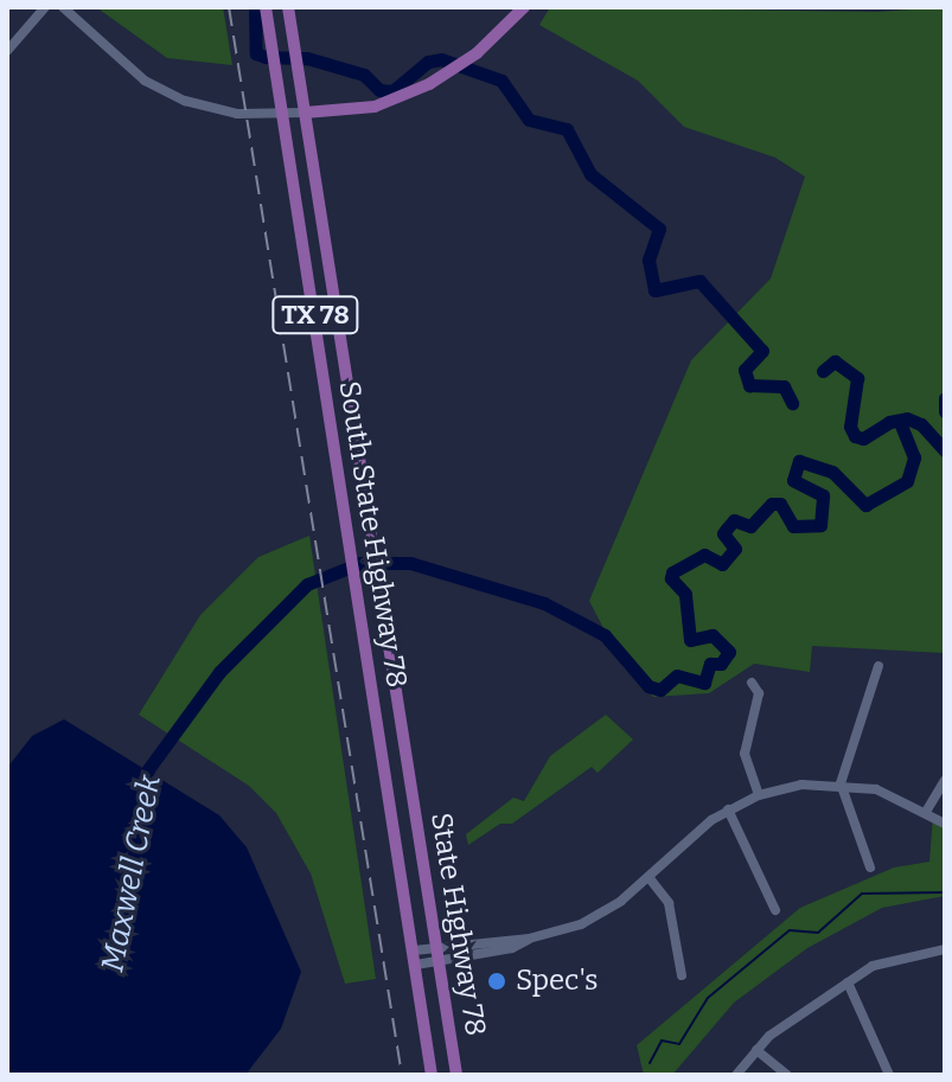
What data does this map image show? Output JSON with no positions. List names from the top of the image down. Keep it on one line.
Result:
{"streets":{"main road":["TX 78","South State Highway 78","State Highway 78"]},"crossings":[["South State Highway 78","State Highway 78"]],"water":["Maxwell Creek"],"places":["Spec's"]}
